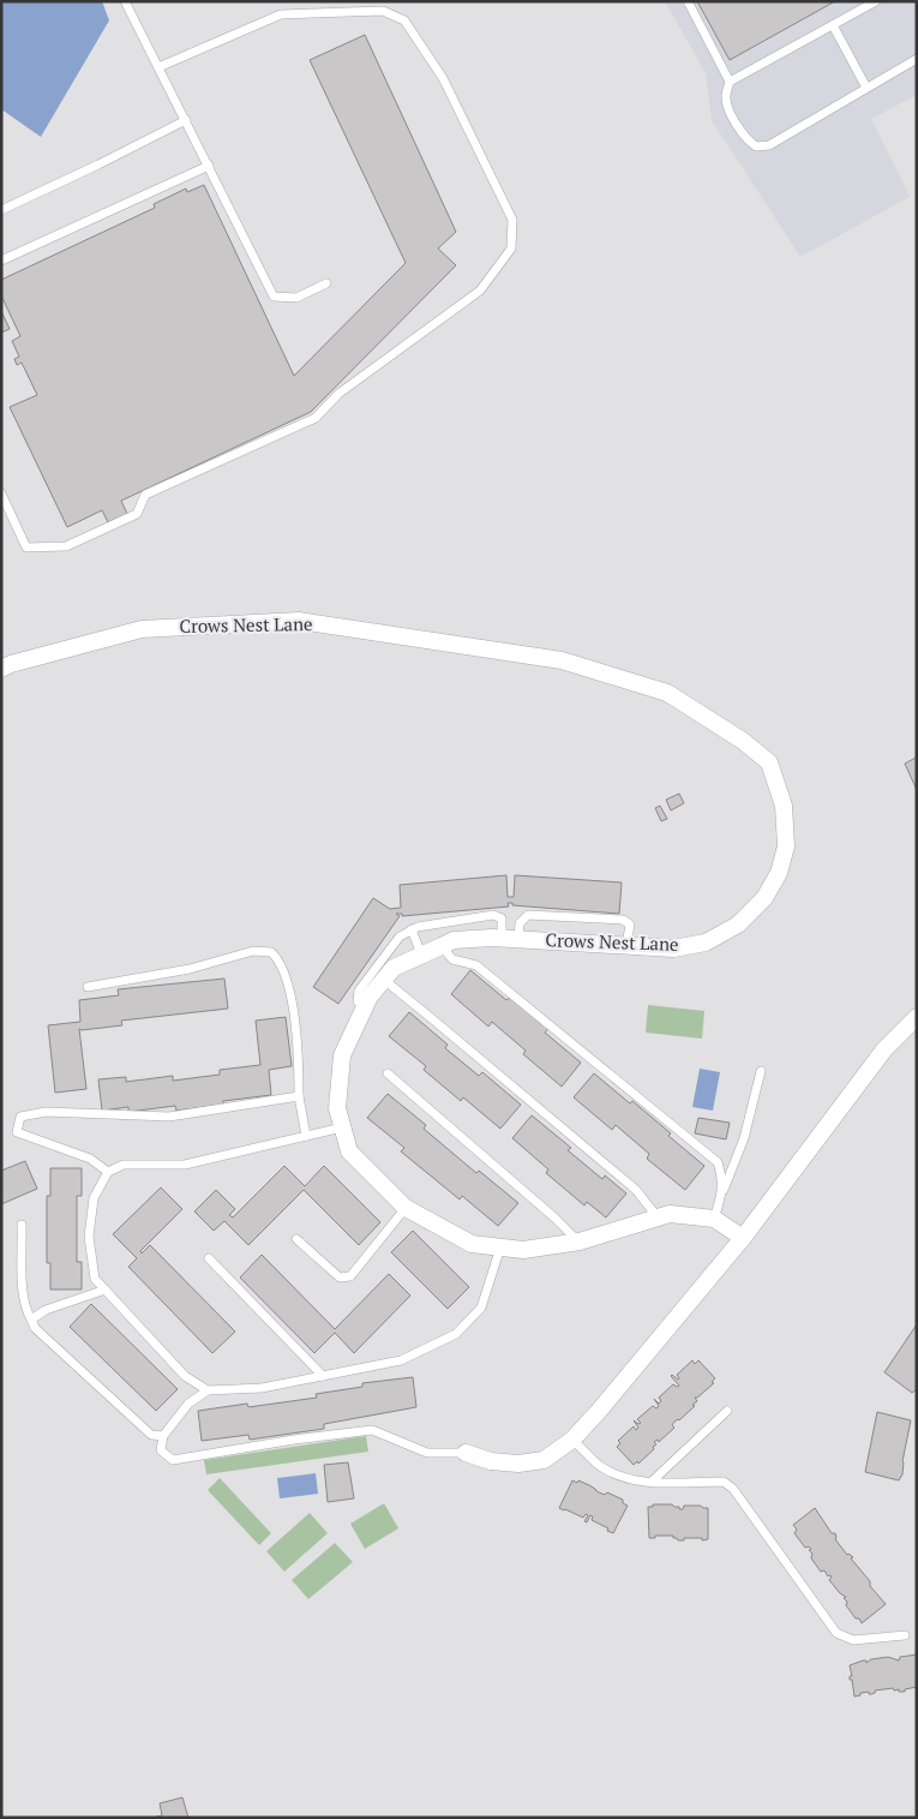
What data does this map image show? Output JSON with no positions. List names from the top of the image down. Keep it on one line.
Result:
{"streets":{"street":["Crows Nest Lane"]}}
